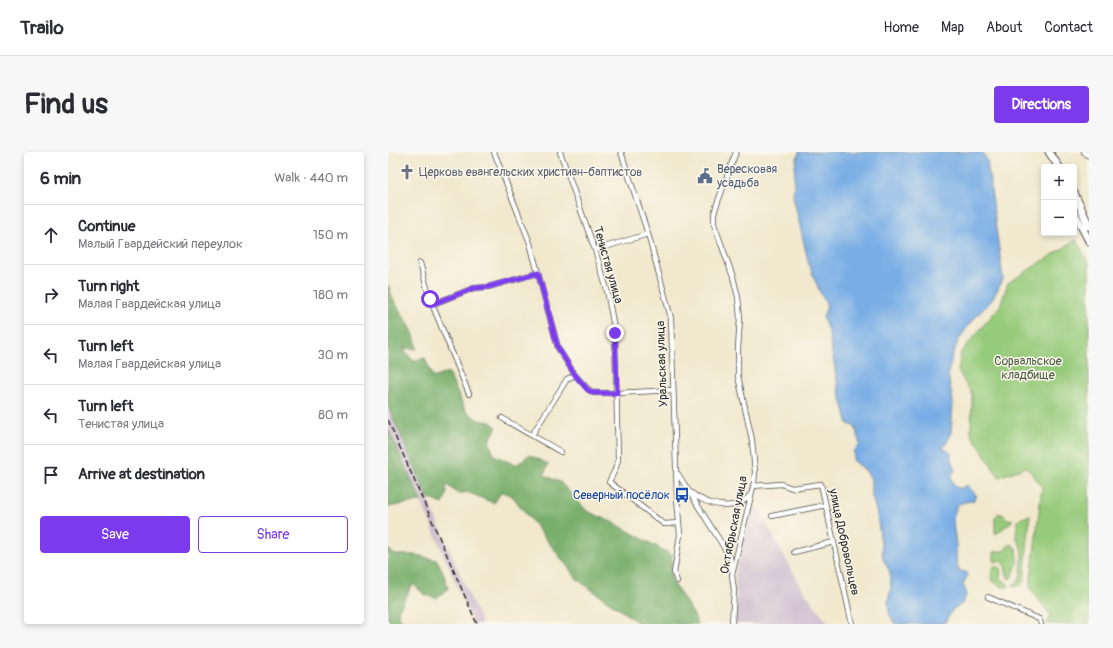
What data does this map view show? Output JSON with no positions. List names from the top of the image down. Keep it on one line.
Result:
{"streets":{"street":["Тенистая улица","Уральская улица","Октябрьская улица","улица Добровольцев"]},"crossings":[["Тенистая улица","Уральская улица"],["Октябрьская улица","улица Добровольцев"]],"parks":["Сорвальское кладбище"],"places":{"church":["Церковь евангельских христиан-баптистов"],"public building":["Вересковая усадьба"],"bus stop":["Северный посёлок"]},"page":{"header":"Trailo","nav":["Home","Map","About","Contact"],"buttons":["Directions",["Save","Share"]],"title":"Find us","heading":["6 min","Walk · 440 m"],"map_buttons":["+","−"],"list":[["Continue","Малый Гвардейский переулок","150 m"],["Turn right","Малая Гвардейская улица","180 m"],["Turn left","Малая Гвардейская улица","30 m"],["Turn left","Тенистая улица","80 m"],"Arrive at destination"]}}
